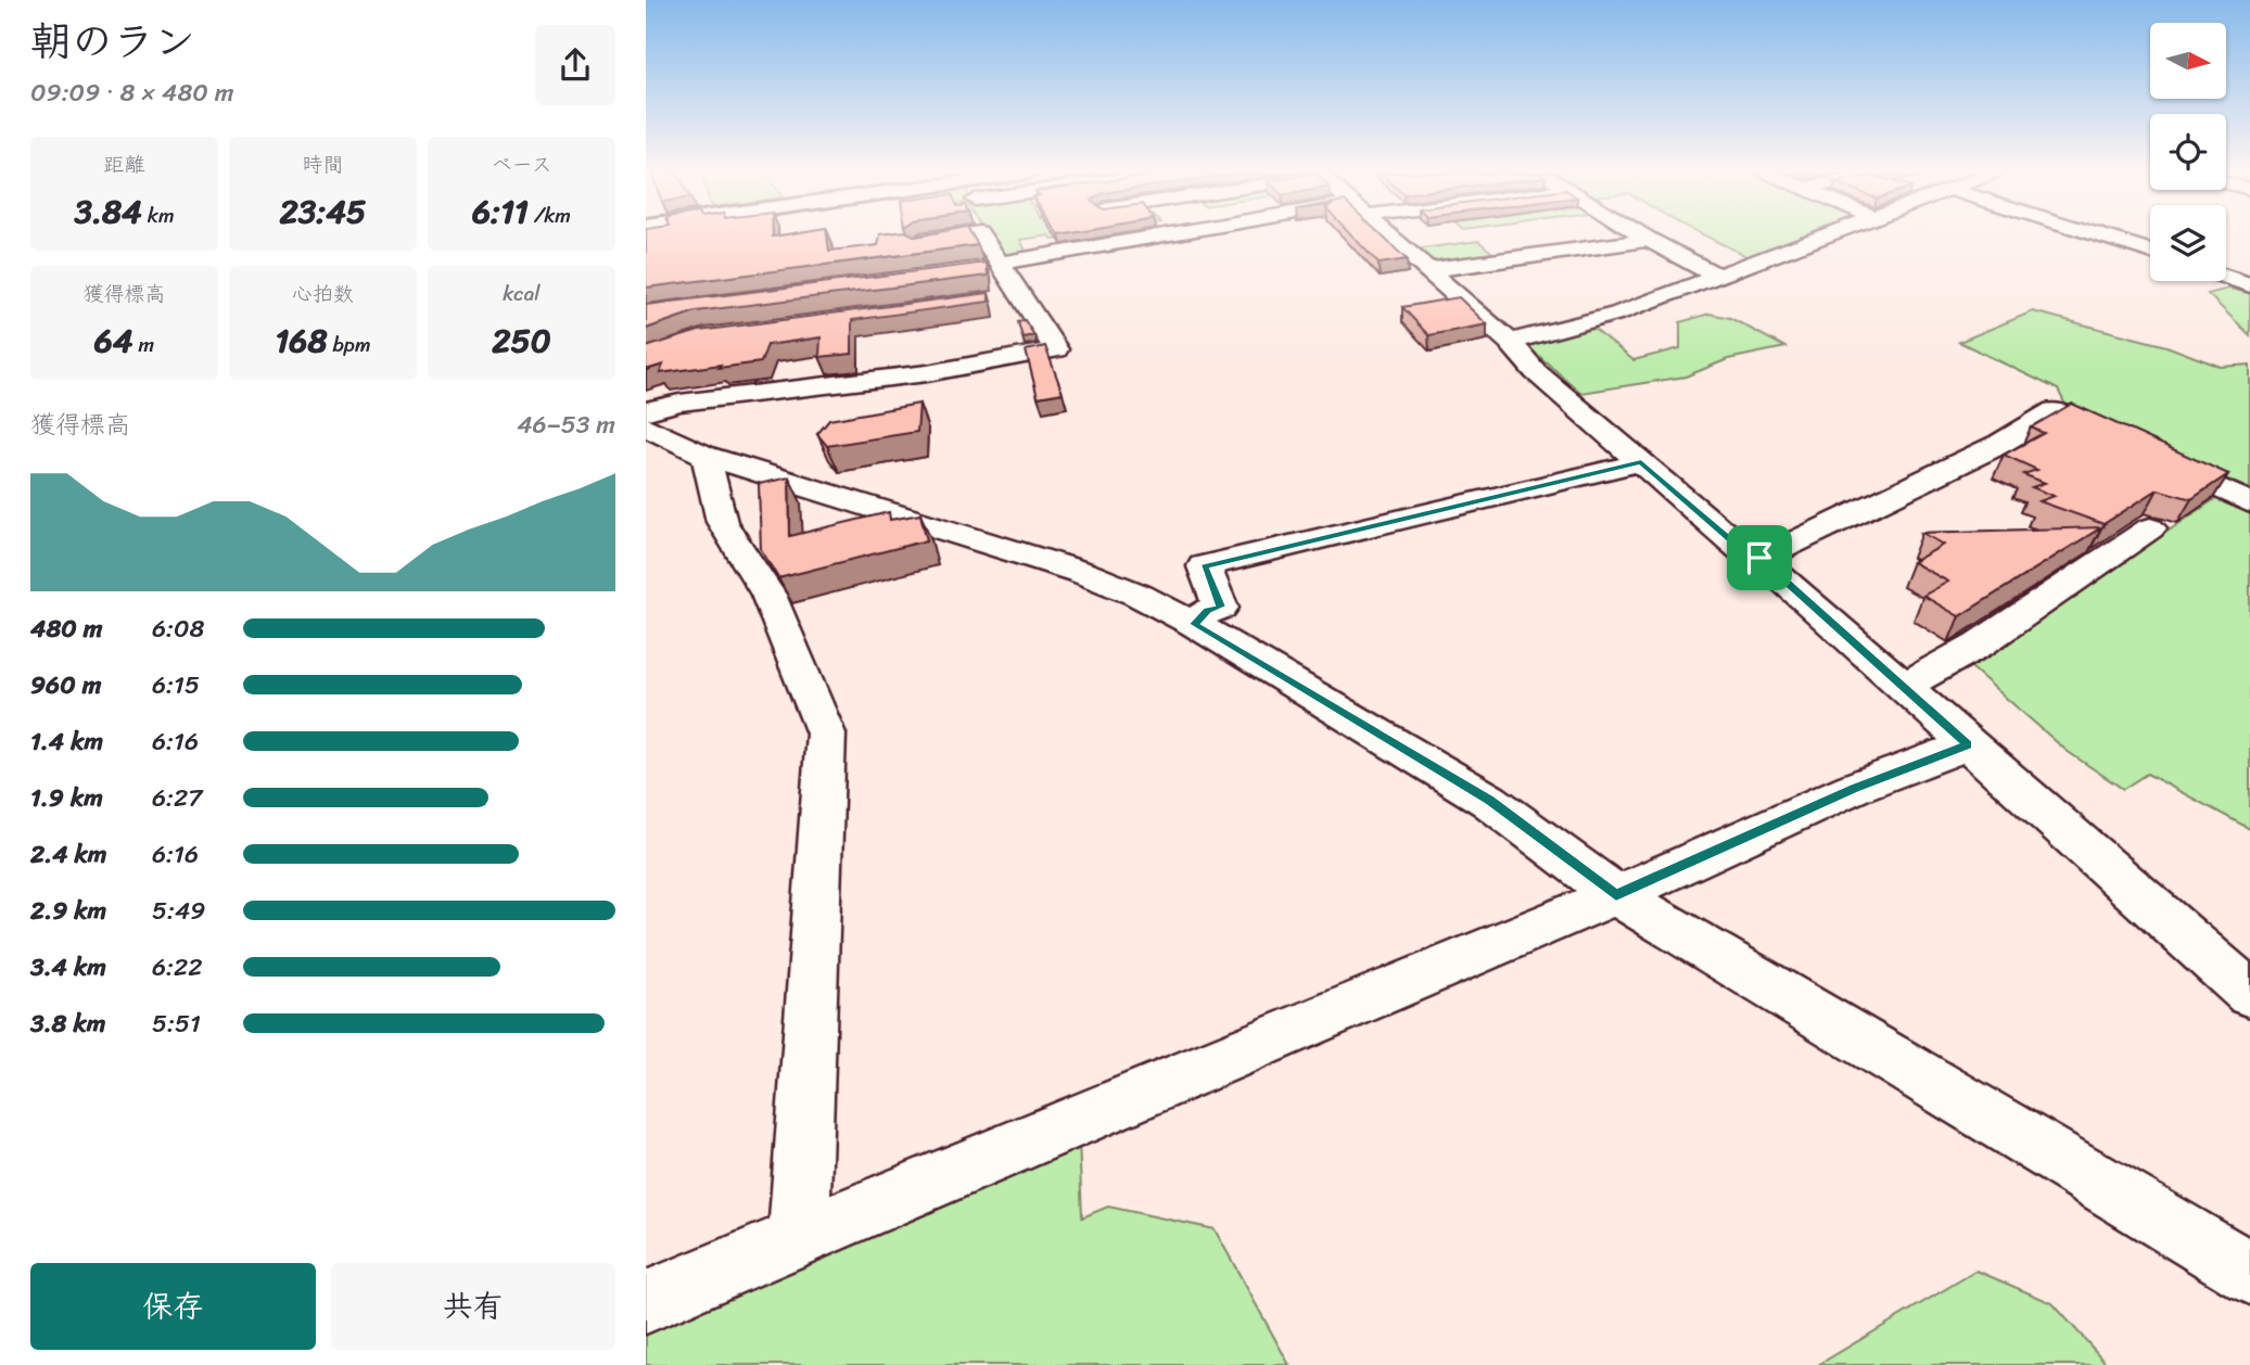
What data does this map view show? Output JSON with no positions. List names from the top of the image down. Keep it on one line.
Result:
{"north":"right","page":{"heading":["朝のラン","09:09 · 8 × 480 m"],"stats":[["距離","3.84 km"],["時間","23:45"],["ペース","6:11 /km"],["獲得標高","64 m"],["心拍数","168 bpm"],["kcal","250"]],"chart":["獲得標高","46–53 m"],"list":[{"name":"480 m","note":"6:08"},{"name":"960 m","note":"6:15"},{"name":"1.4 km","note":"6:16"},{"name":"1.9 km","note":"6:27"},{"name":"2.4 km","note":"6:16"},{"name":"2.9 km","note":"5:49"},{"name":"3.4 km","note":"6:22"},{"name":"3.8 km","note":"5:51"}],"buttons":["保存","共有"]}}
